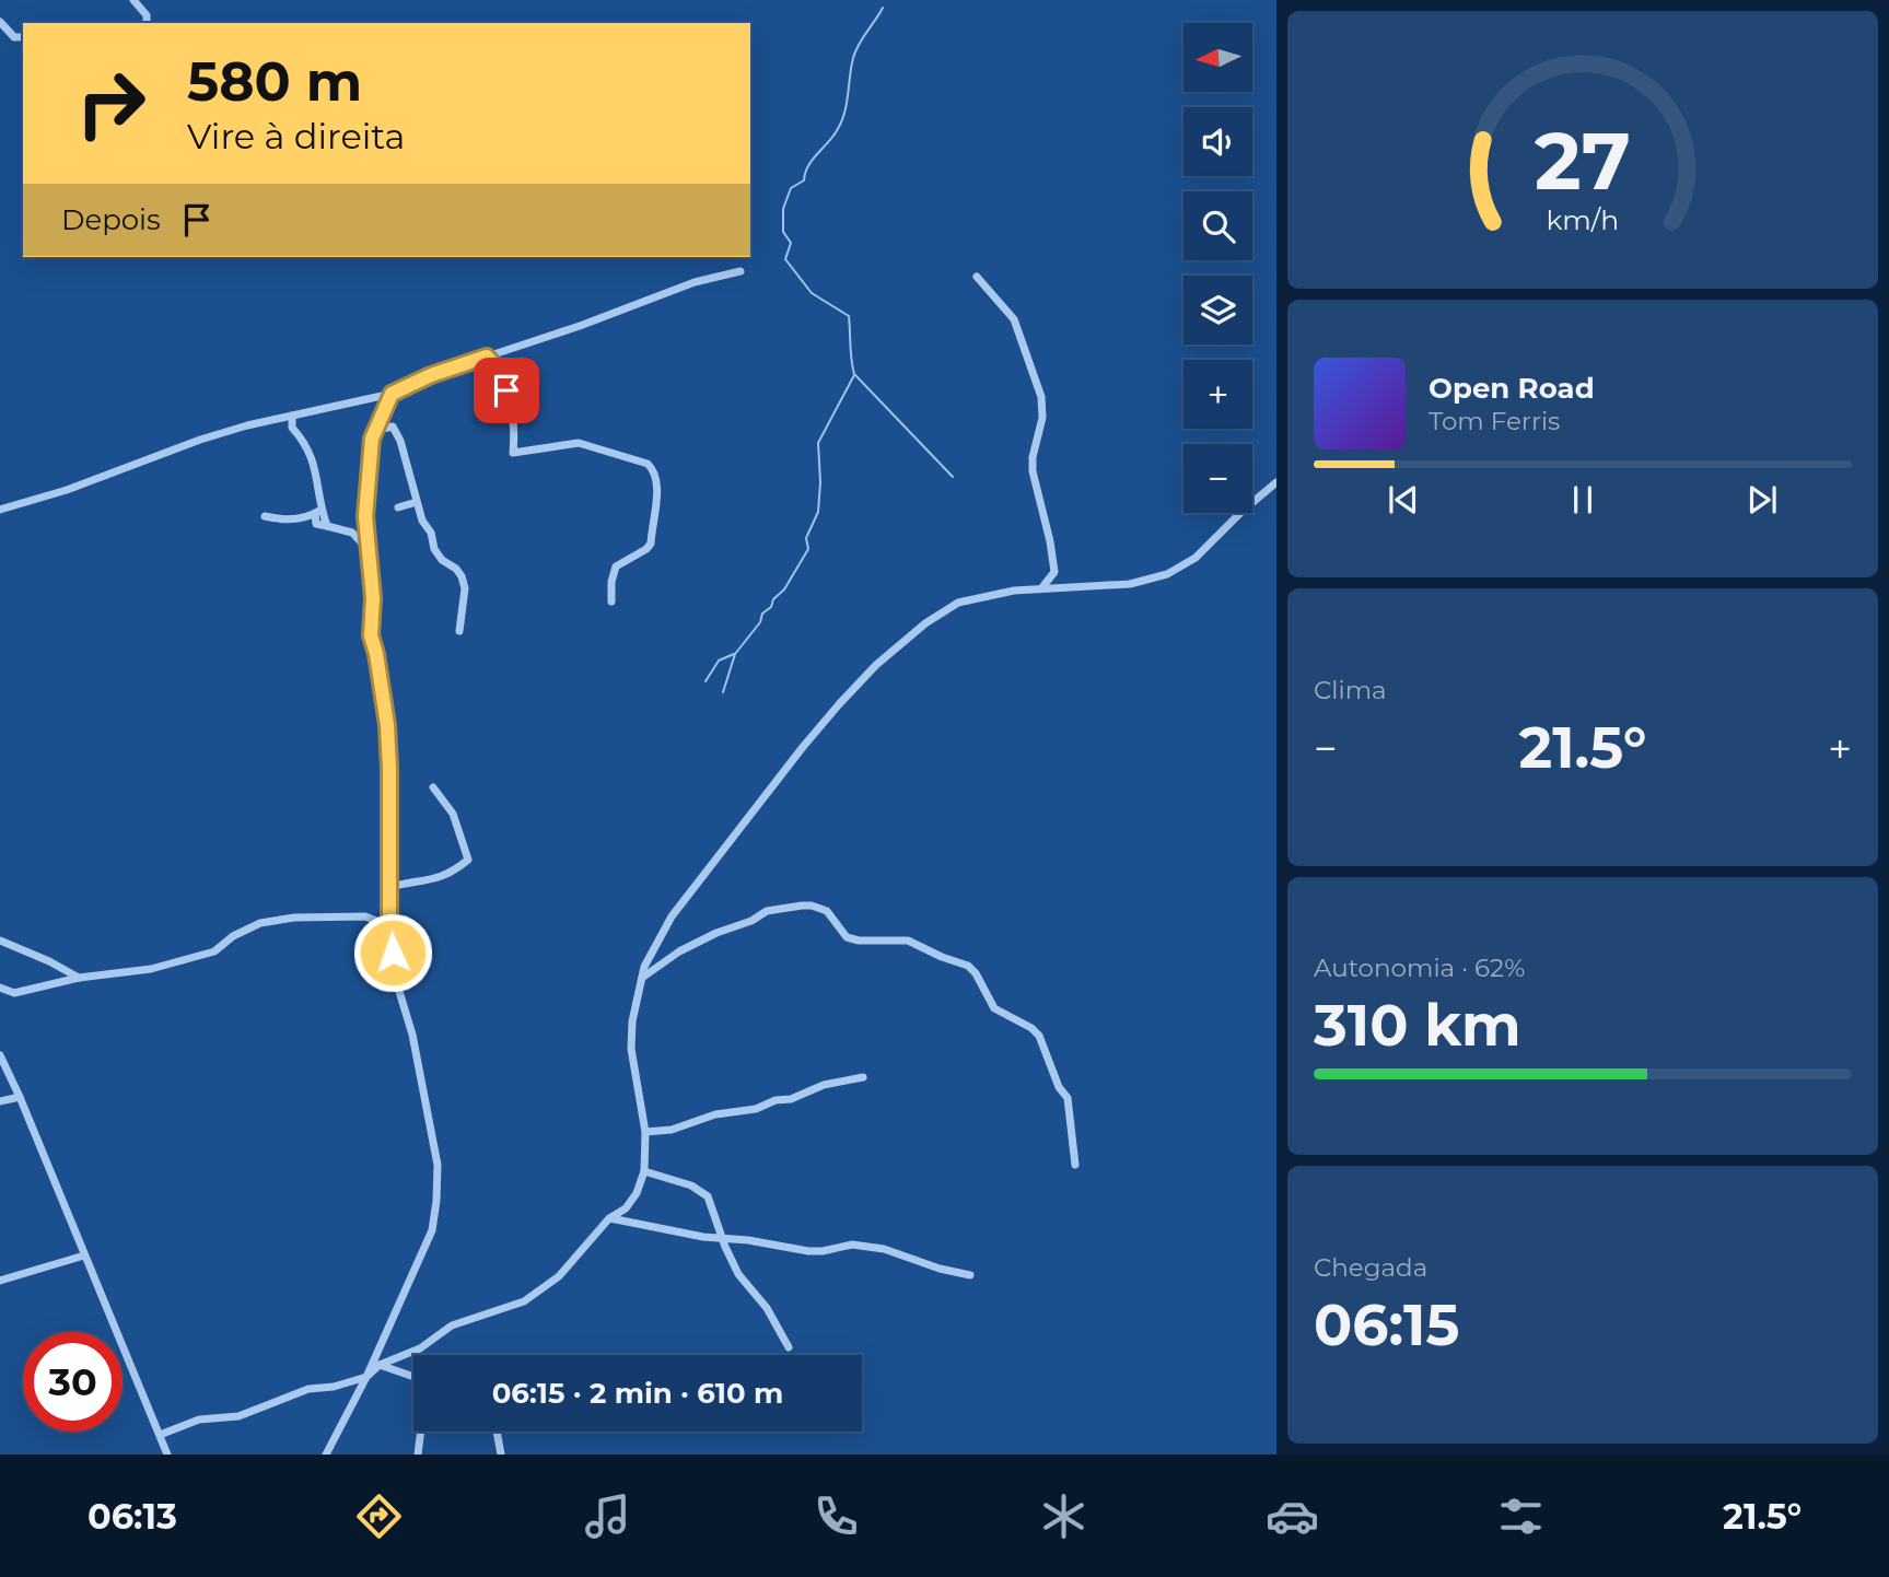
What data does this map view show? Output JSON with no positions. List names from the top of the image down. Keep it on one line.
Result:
{"north":"left","page":{"map_buttons":["+","−"],"turn":["580 m","Vire à direita"],"then":"Depois","song":["Open Road","Tom Ferris"],"tile":["Clima",["Autonomia · 62%","310 km"],["Chegada","06:15"]],"heat":["−","21.5°","+"],"limit":"30","trip":"06:15 · 2 min · 610 m","tabs":["06:13","21.5°"],"gauge":["27","km/h"]}}
